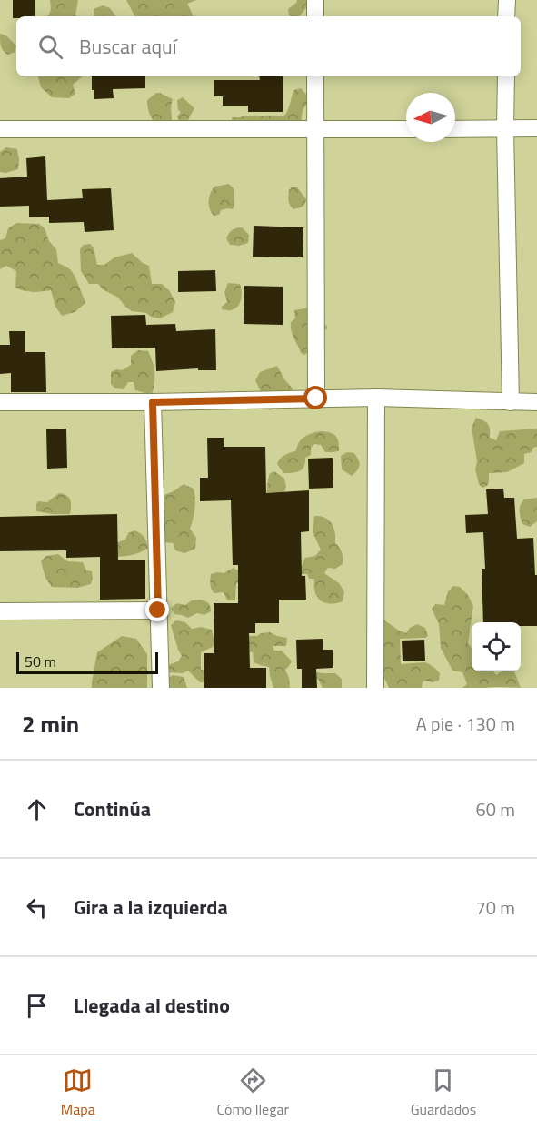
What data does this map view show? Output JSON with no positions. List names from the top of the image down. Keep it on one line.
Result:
{"scale_bar":"50 m","north":"left","page":{"search":"Buscar aquí","scale":"50 m","heading":["2 min","A pie · 130 m"],"list":[["Continúa","60 m"],["Gira a la izquierda","70 m"],"Llegada al destino"],"nav":["Mapa","Cómo llegar","Guardados"]}}
